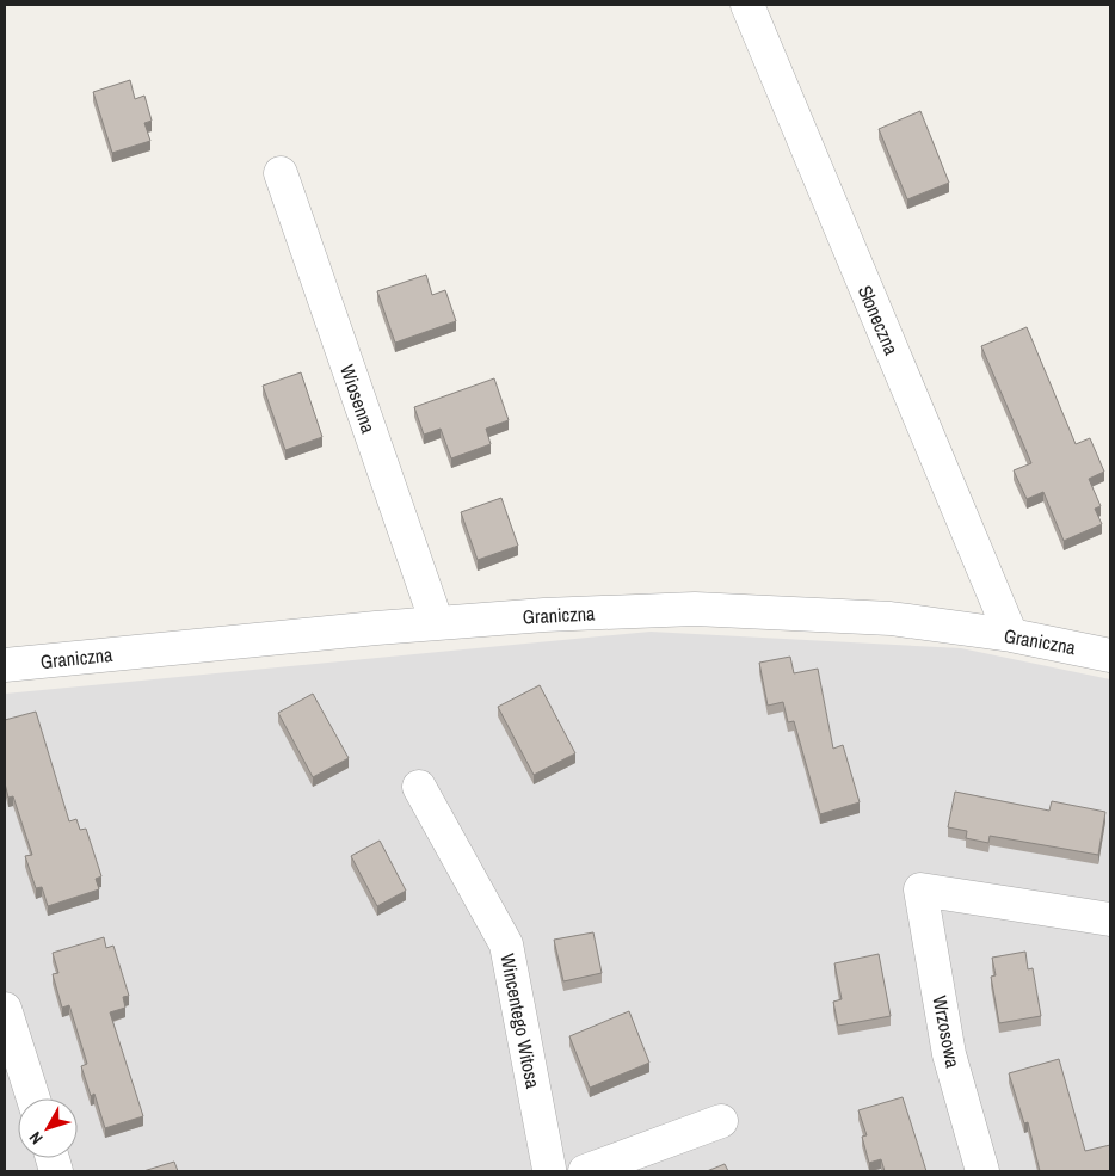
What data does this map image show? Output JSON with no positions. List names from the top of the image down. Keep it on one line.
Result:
{"streets":{"street":["Słoneczna","Wiosenna","Graniczna","Wincentego Witosa","Wrzosowa"]},"crossings":[["Słoneczna","Graniczna"],["Wiosenna","Graniczna"]],"north":"bottom left"}
